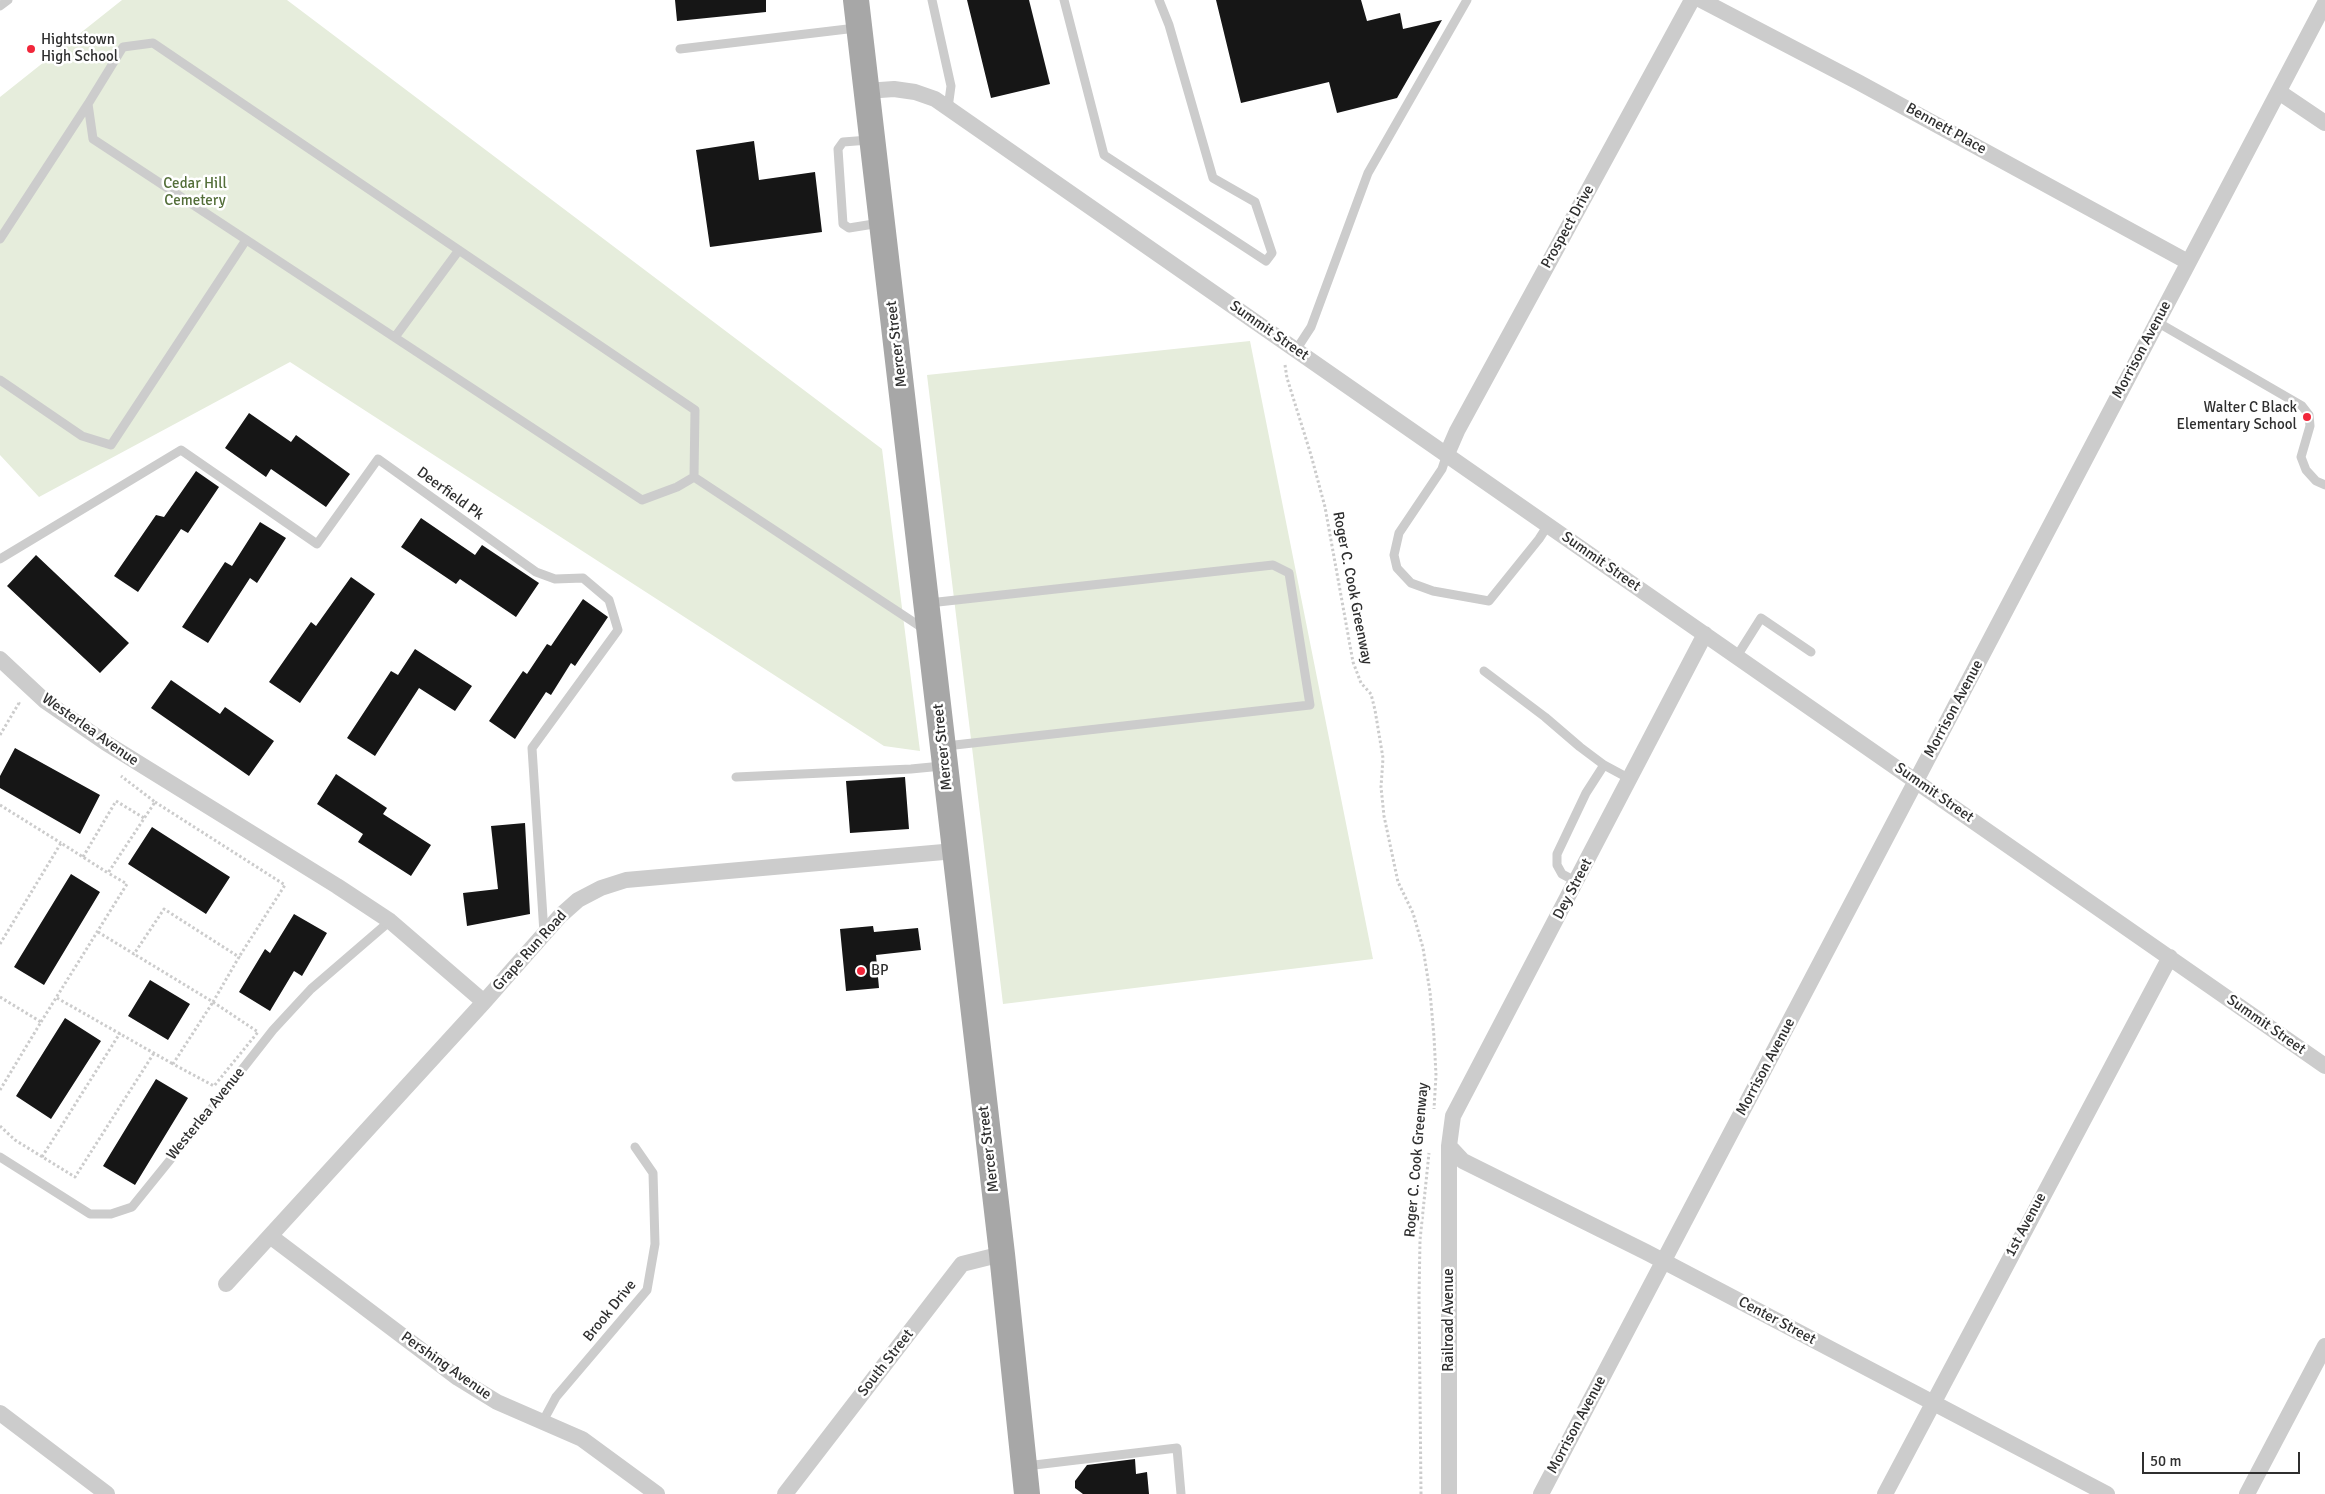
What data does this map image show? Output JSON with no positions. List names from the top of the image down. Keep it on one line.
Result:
{"streets":{"main road":["Mercer Street"],"street":["Bennett Place","Prospect Drive","Summit Street","Morrison Avenue","Westerlea Avenue","Dey Street","Grape Run Road","1st Avenue","Railroad Avenue","Center Street","South Street","Pershing Avenue"],"lane":["Deerfield Pk","Brook Drive"],"path":["Roger C. Cook Greenway"]},"crossings":[["Bennett Place","Morrison Avenue"],["Prospect Drive","Summit Street"],["Summit Street","Mercer Street"],["Summit Street","Morrison Avenue"],["Summit Street","Roger C. Cook Greenway"],["Summit Street","Dey Street"],["Summit Street","1st Avenue"],["Mercer Street","Grape Run Road"],["Mercer Street","South Street"],["Morrison Avenue","Center Street"],["Deerfield Pk","Grape Run Road"],["Westerlea Avenue","Grape Run Road"],["Dey Street","Railroad Avenue"],["Dey Street","Center Street"],["Grape Run Road","Pershing Avenue"],["1st Avenue","Center Street"],["Brook Drive","Pershing Avenue"],["Railroad Avenue","Center Street"]],"parks":["Cedar Hill Cemetery"],"places":["Hightstown High School","Walter C Black Elementary School","BP"],"scale_bar":"50 m"}
